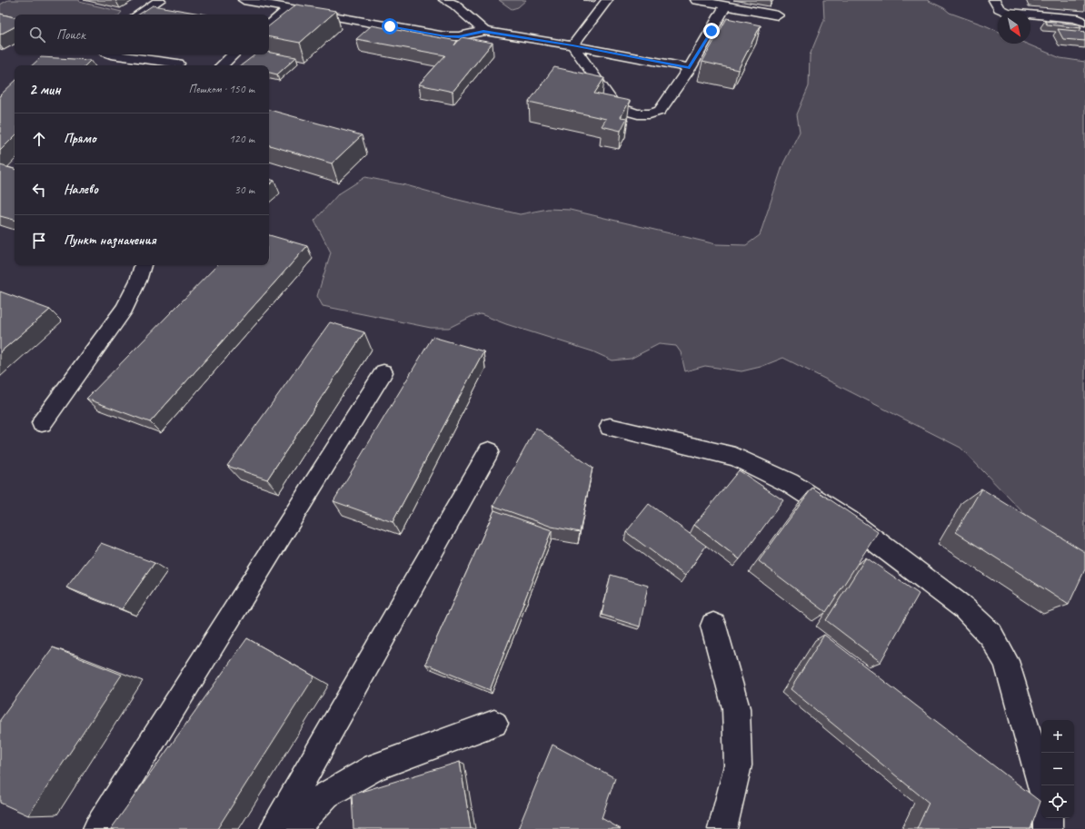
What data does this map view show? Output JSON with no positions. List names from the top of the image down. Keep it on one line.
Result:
{"north":"bottom right","page":{"search":"Поиск","heading":["2 мин","Пешком · 150 m"],"list":[["Прямо","120 m"],["Налево","30 m"],"Пункт назначения"],"map_buttons":["+","−"]}}
